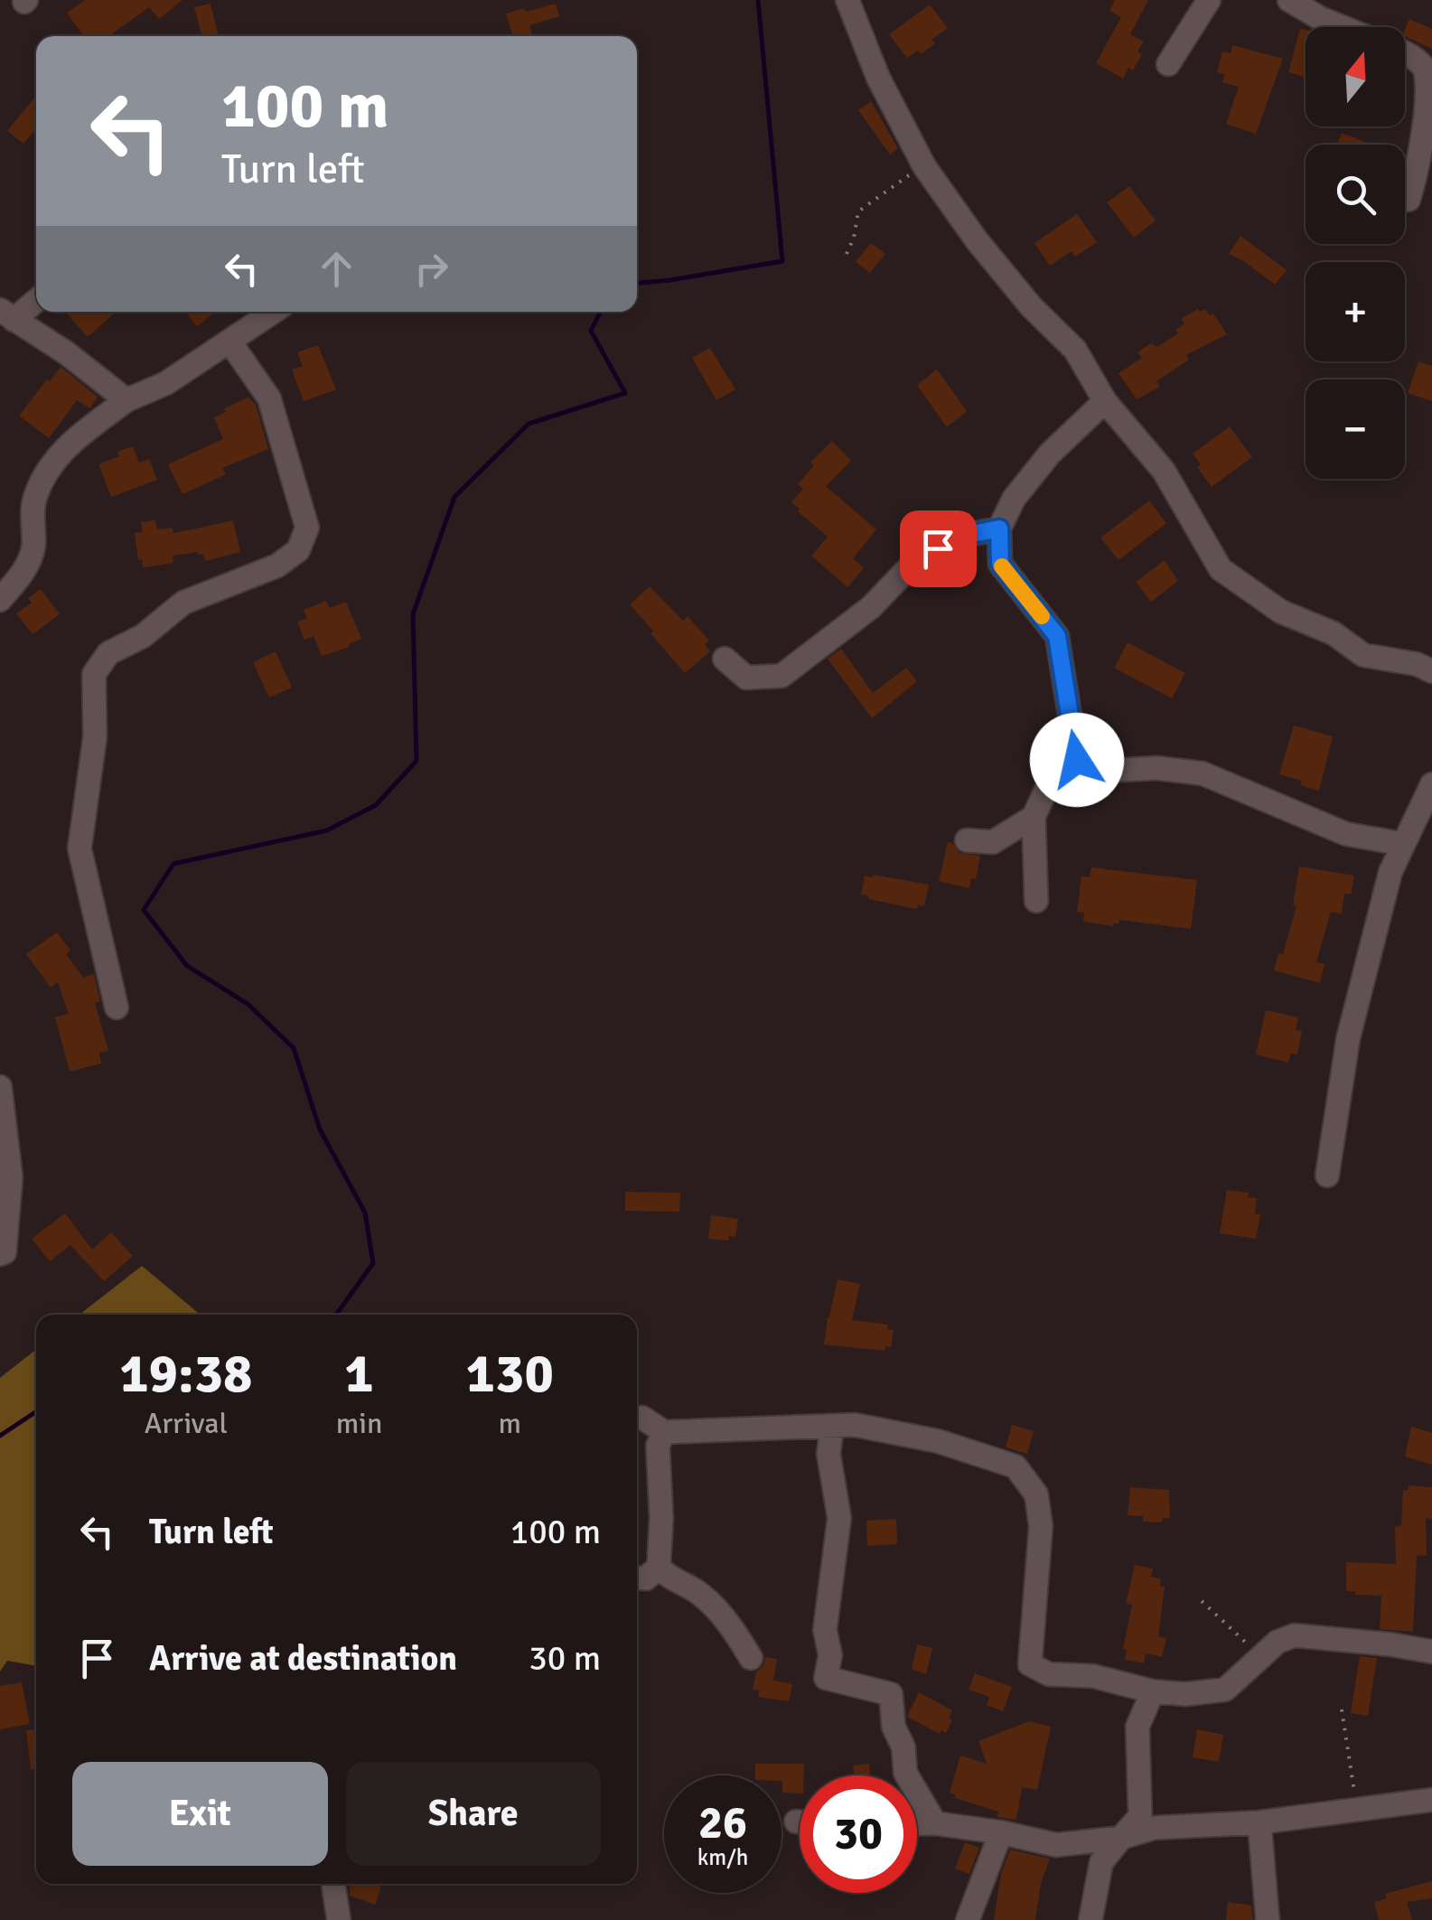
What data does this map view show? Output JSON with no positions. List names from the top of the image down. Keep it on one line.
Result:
{"north":"top","page":{"map_buttons":["+","−"],"turn":["100 m","Turn left"],"eta":["19:38","Arrival","1","min","130","m"],"list":[{"name":"Turn left","value":"100 m"},{"name":"Arrive at destination","value":"30 m"}],"buttons":["Exit","Share"],"speed":"26 km/h","limit":"30"}}
